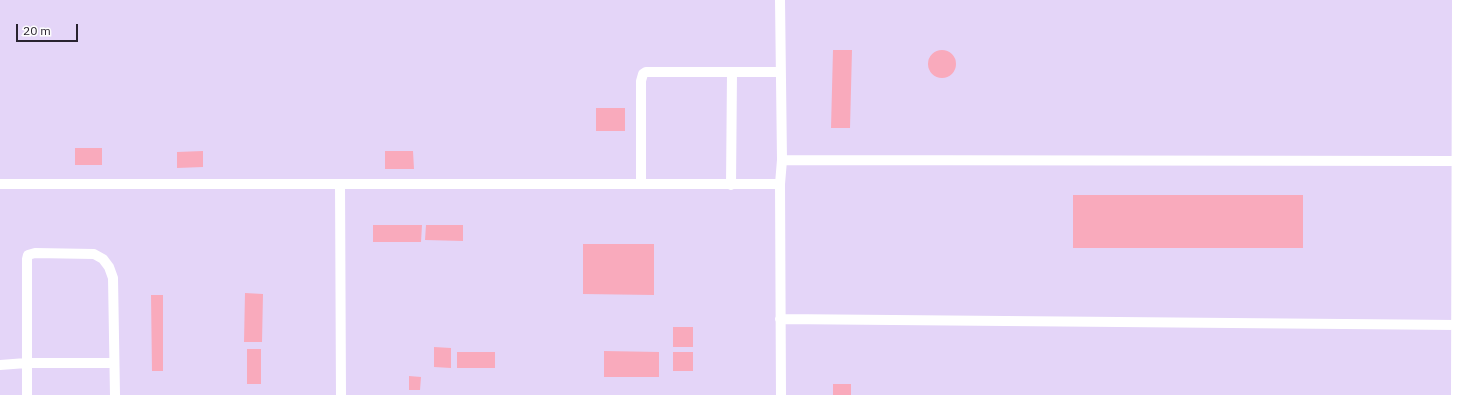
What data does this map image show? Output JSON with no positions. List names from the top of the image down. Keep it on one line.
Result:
{"scale_bar":"20 m"}
